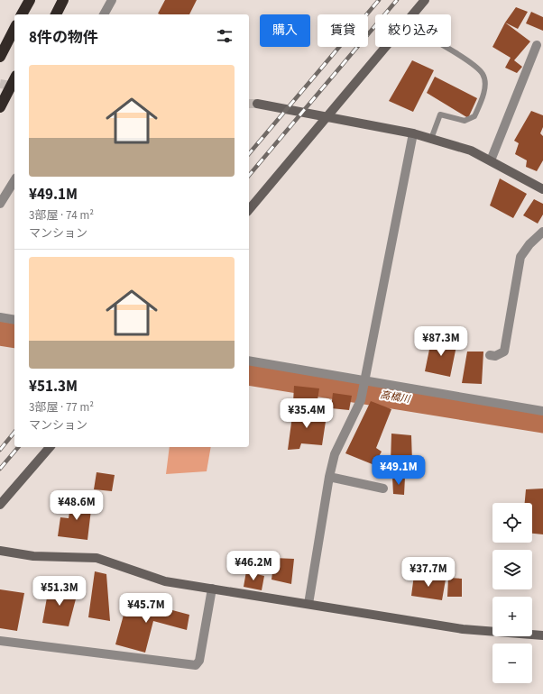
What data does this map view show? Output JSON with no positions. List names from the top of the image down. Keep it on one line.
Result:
{"water":["高橋川"],"page":{"chip":["購入","賃貸","絞り込み"],"heading":"8件の物件","list":[{"name":"¥49.1M","note":"3部屋 · 74 m² · マンション"},{"name":"¥51.3M","note":"3部屋 · 77 m² · マンション"}],"price":["¥87.3M","¥35.4M","¥49.1M","¥48.6M","¥46.2M","¥37.7M","¥51.3M","¥45.7M"],"map_buttons":["+","−"]}}
